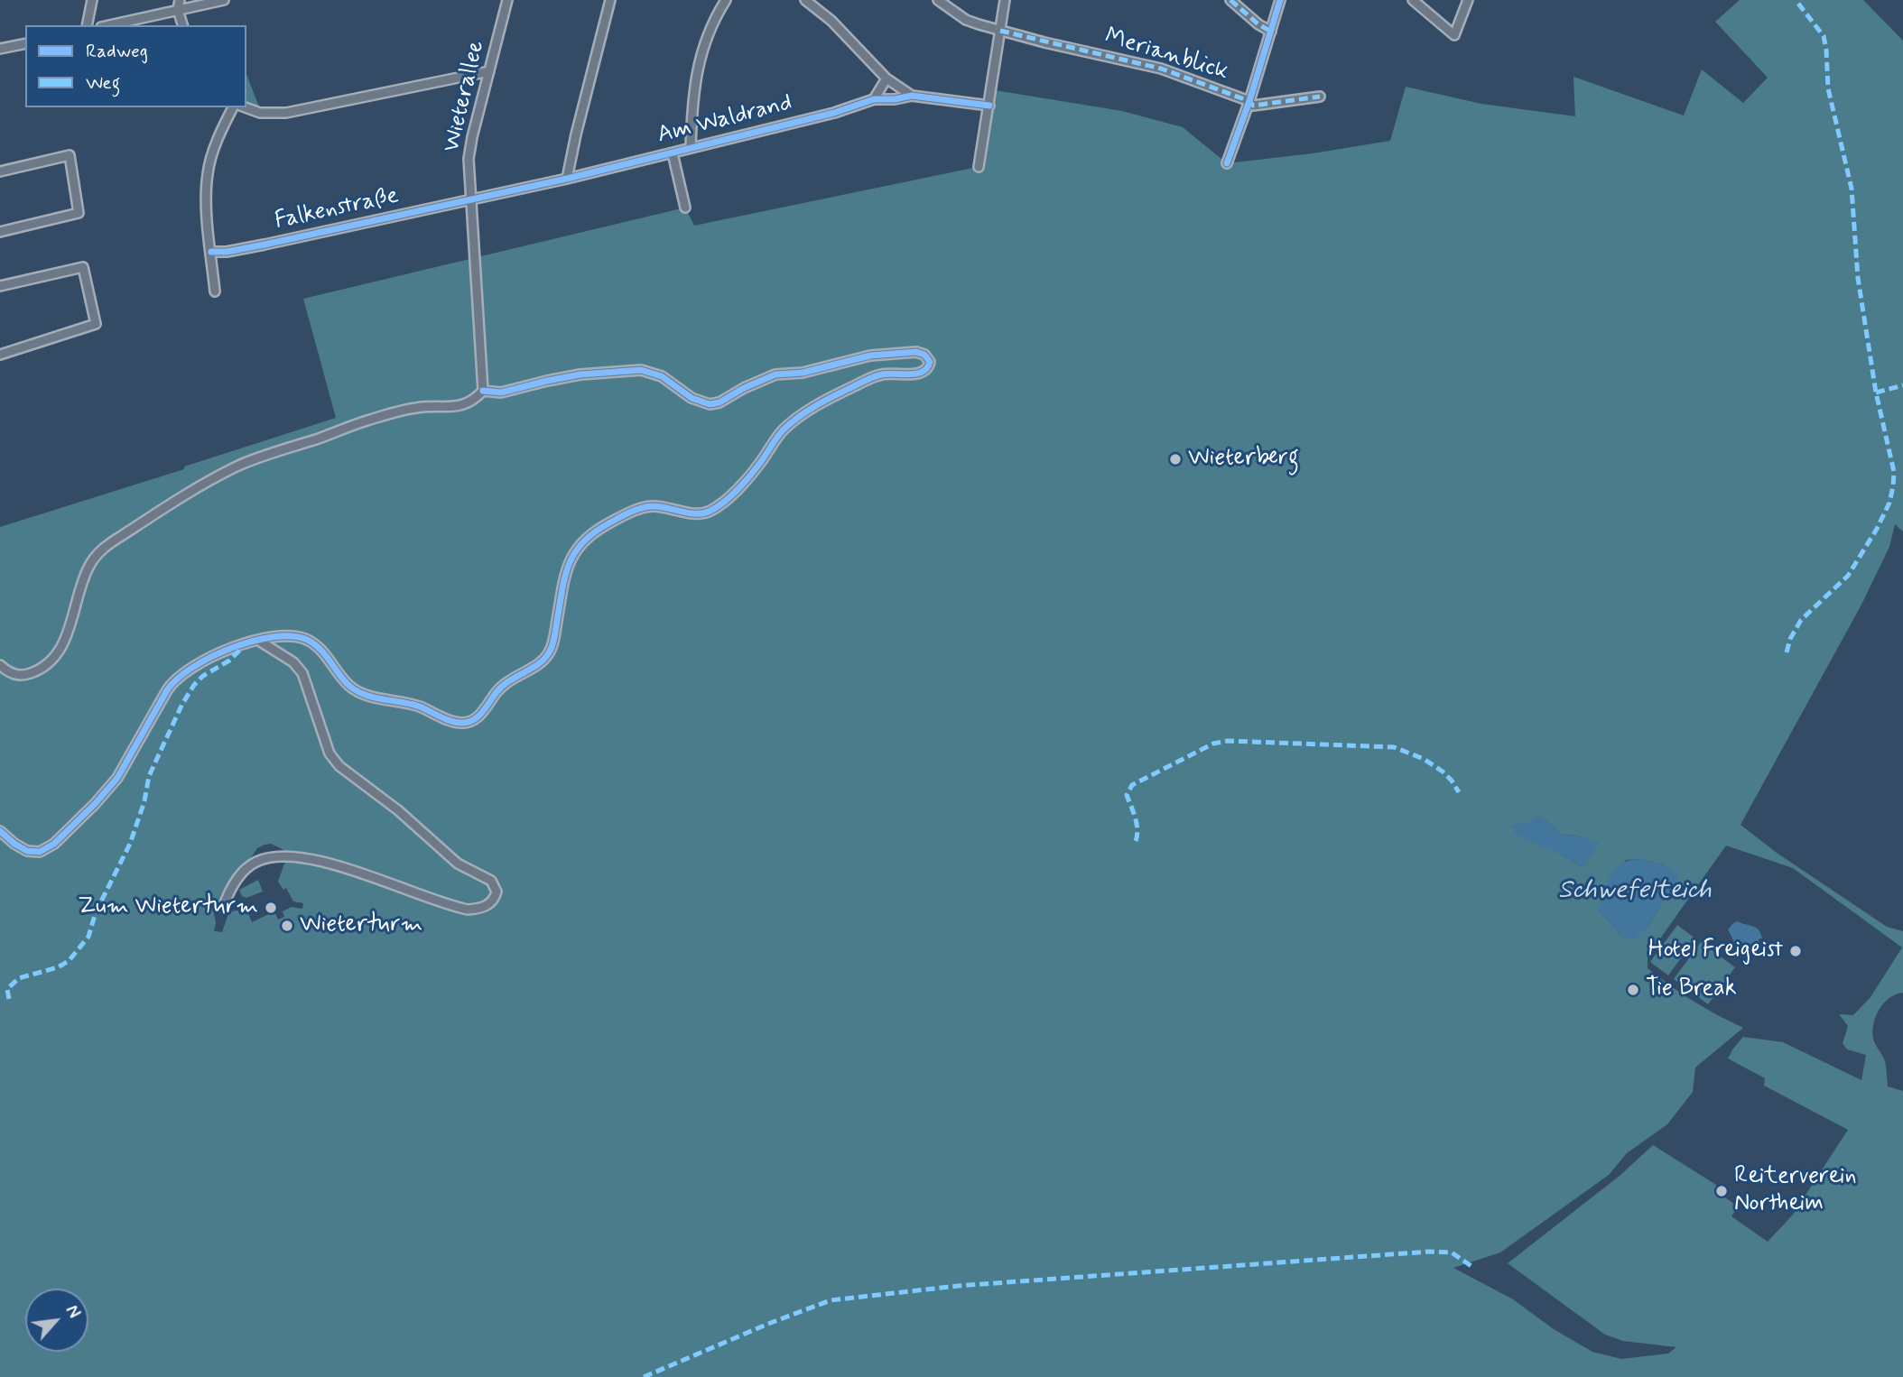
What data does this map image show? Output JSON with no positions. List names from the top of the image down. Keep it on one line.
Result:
{"streets":{"street":["Merianblick","Wieterallee","Am Waldrand","Falkenstraße"]},"crossings":[["Wieterallee","Am Waldrand"],["Wieterallee","Falkenstraße"],["Am Waldrand","Falkenstraße"]],"water":["Schwefelteich"],"places":["Wieterberg","Zum Wieterturm","Wieterturm","Hotel Freigeist","Tie Break","Reiterverein Northeim"],"legend":["Radweg","Weg"],"north":"top right"}
